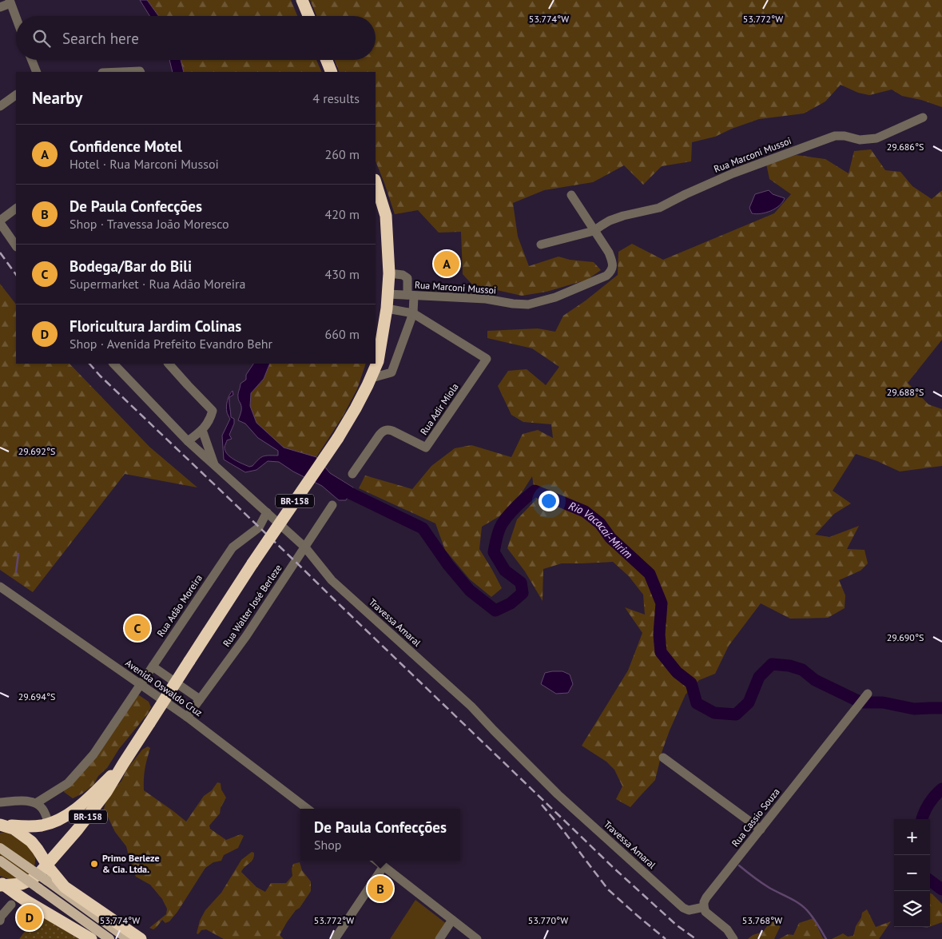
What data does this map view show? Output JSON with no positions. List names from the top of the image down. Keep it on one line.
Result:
{"streets":{"highway":["BR-158"],"street":["Rua Marconi Mussoi","Rua Adir Miola","Rua Adão Moreira","Rua Walter José Berleze","Travessa Amaral","Avenida Oswaldo Cruz","Rua Cassio Souza"]},"crossings":[["Rua Marconi Mussoi","BR-158"],["Rua Adão Moreira","Travessa Amaral"],["Rua Adão Moreira","Avenida Oswaldo Cruz"],["Rua Walter José Berleze","Travessa Amaral"],["Rua Walter José Berleze","Avenida Oswaldo Cruz"],["Travessa Amaral","Rua Cassio Souza"]],"water":["Rio Vacacaí-Mirim"],"places":["Primo Berleze & Cia. Ltda."],"page":{"search":"Search here","heading":["Nearby","4 results"],"list":[{"mark":"A","name":"Confidence Motel","note":"Hotel · Rua Marconi Mussoi","value":"260 m"},{"mark":"B","name":"De Paula Confecções","note":"Shop · Travessa João Moresco","value":"420 m"},{"mark":"C","name":"Bodega/Bar do Bili","note":"Supermarket · Rua Adão Moreira","value":"430 m"},{"mark":"D","name":"Floricultura Jardim Colinas","note":"Shop · Avenida Prefeito Evandro Behr","value":"660 m"}],"pins":["A","C","B","D"],"popup":["De Paula Confecções","Shop"],"map_buttons":["+","−"]},"coordinates":["53.774°W","53.772°W","29.686°S","29.688°S","29.692°S","29.690°S","29.694°S","53.768°W","53.770°W"]}
